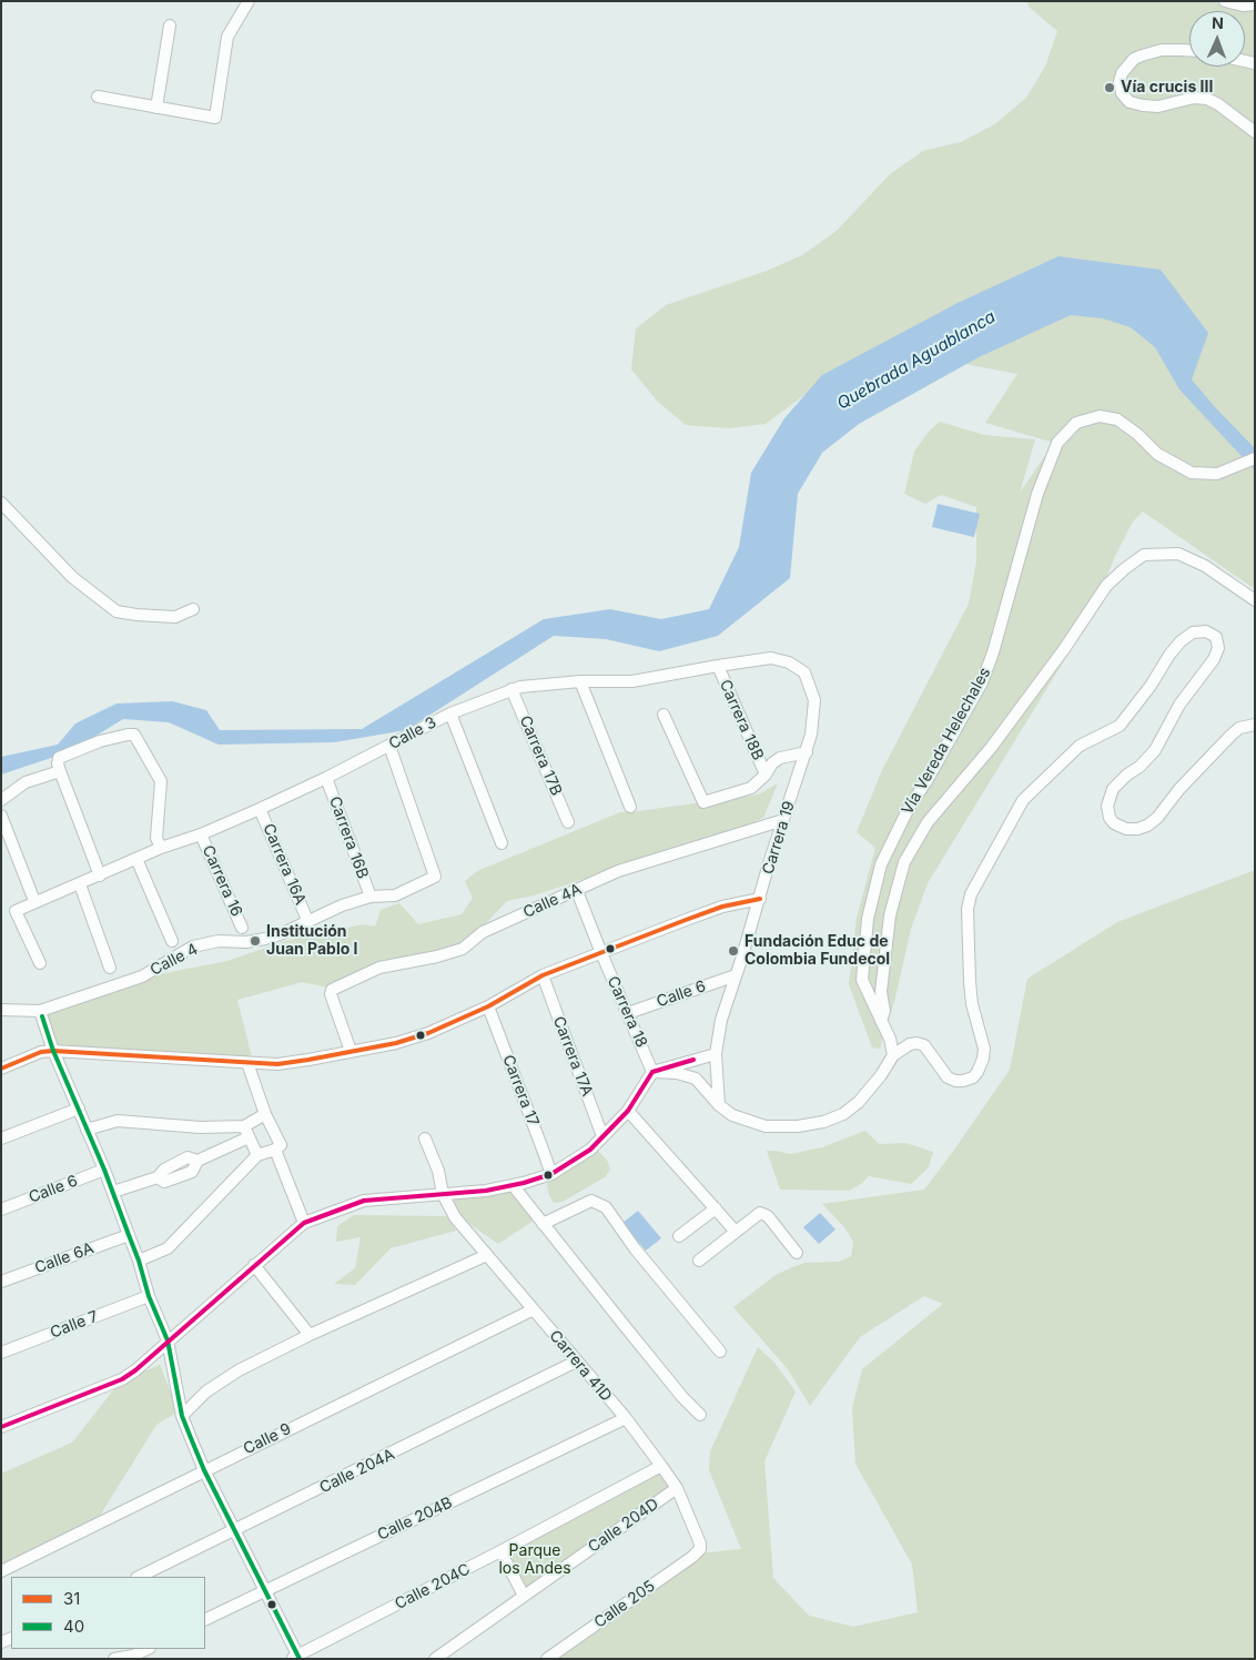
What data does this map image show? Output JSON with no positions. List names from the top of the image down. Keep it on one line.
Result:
{"streets":{"street":["Carrera 18B","Calle 3","Vía Vereda Helechales","Carrera 17B","Carrera 16B","Carrera 19","Carrera 16A","Carrera 16","Calle 4A","Calle 4","Calle 6","Carrera 18","Carrera 17A","Carrera 17","Calle 6A","Calle 7","Carrera 41D","Calle 9","Calle 204A","Calle 204B","Calle 204D","Calle 204C","Calle 205"]},"crossings":[["Carrera 18B","Calle 3"],["Calle 3","Carrera 17B"],["Calle 3","Carrera 16B"],["Calle 3","Carrera 19"],["Calle 3","Carrera 16A"],["Calle 3","Carrera 16"],["Calle 3","Calle 4"],["Carrera 16B","Calle 4"],["Carrera 19","Calle 4A"],["Carrera 19","Calle 6"],["Carrera 16A","Calle 4"],["Calle 4A","Carrera 18"],["Calle 6","Carrera 18"],["Carrera 41D","Calle 9"],["Carrera 41D","Calle 204A"],["Carrera 41D","Calle 204B"],["Carrera 41D","Calle 204D"],["Carrera 41D","Calle 204C"],["Carrera 41D","Calle 205"]],"water":["Quebrada Aguablanca"],"parks":["Parque los Andes"],"places":["Vía crucis III","Institución Juan Pablo I","Fundación Educ de Colombia Fundecol"],"lines":["transit line 31","transit line 40"],"legend":["31","40"],"north":"top"}
